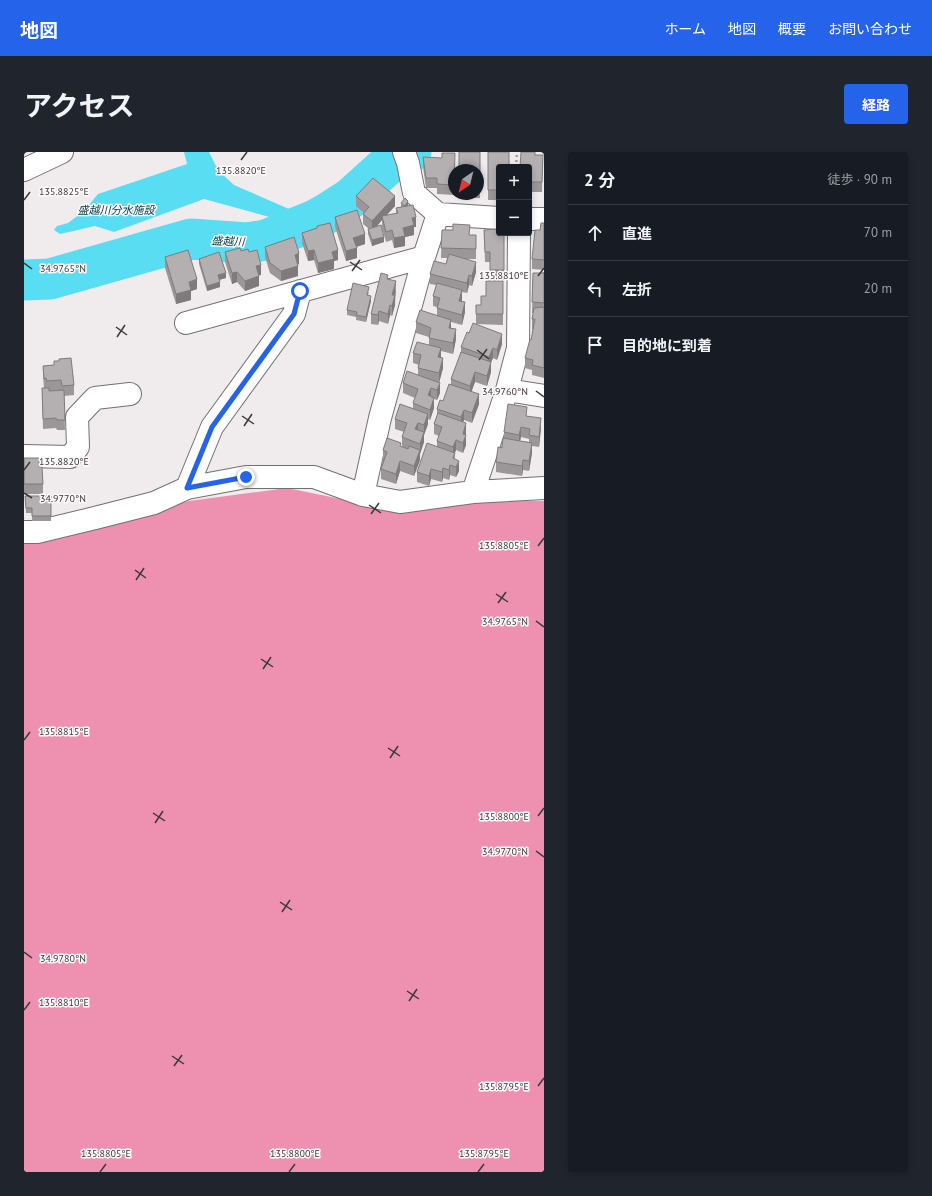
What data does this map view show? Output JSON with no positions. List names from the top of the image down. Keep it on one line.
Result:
{"water":["盛越川分水施設","盛越川"],"north":"bottom left","page":{"header":"地図","nav":["ホーム","地図","概要","お問い合わせ"],"title":"アクセス","buttons":"経路","heading":["2 分","徒歩 · 90 m"],"map_buttons":["+","−"],"list":[["直進","70 m"],["左折","20 m"],"目的地に到着"]},"coordinates":["135.8820°E","135.8825°E","34.9765°N","135.8810°E","34.9760°N","34.9770°N","135.8805°E","135.8815°E","135.8800°E","34.9780°N","135.8795°E"]}
